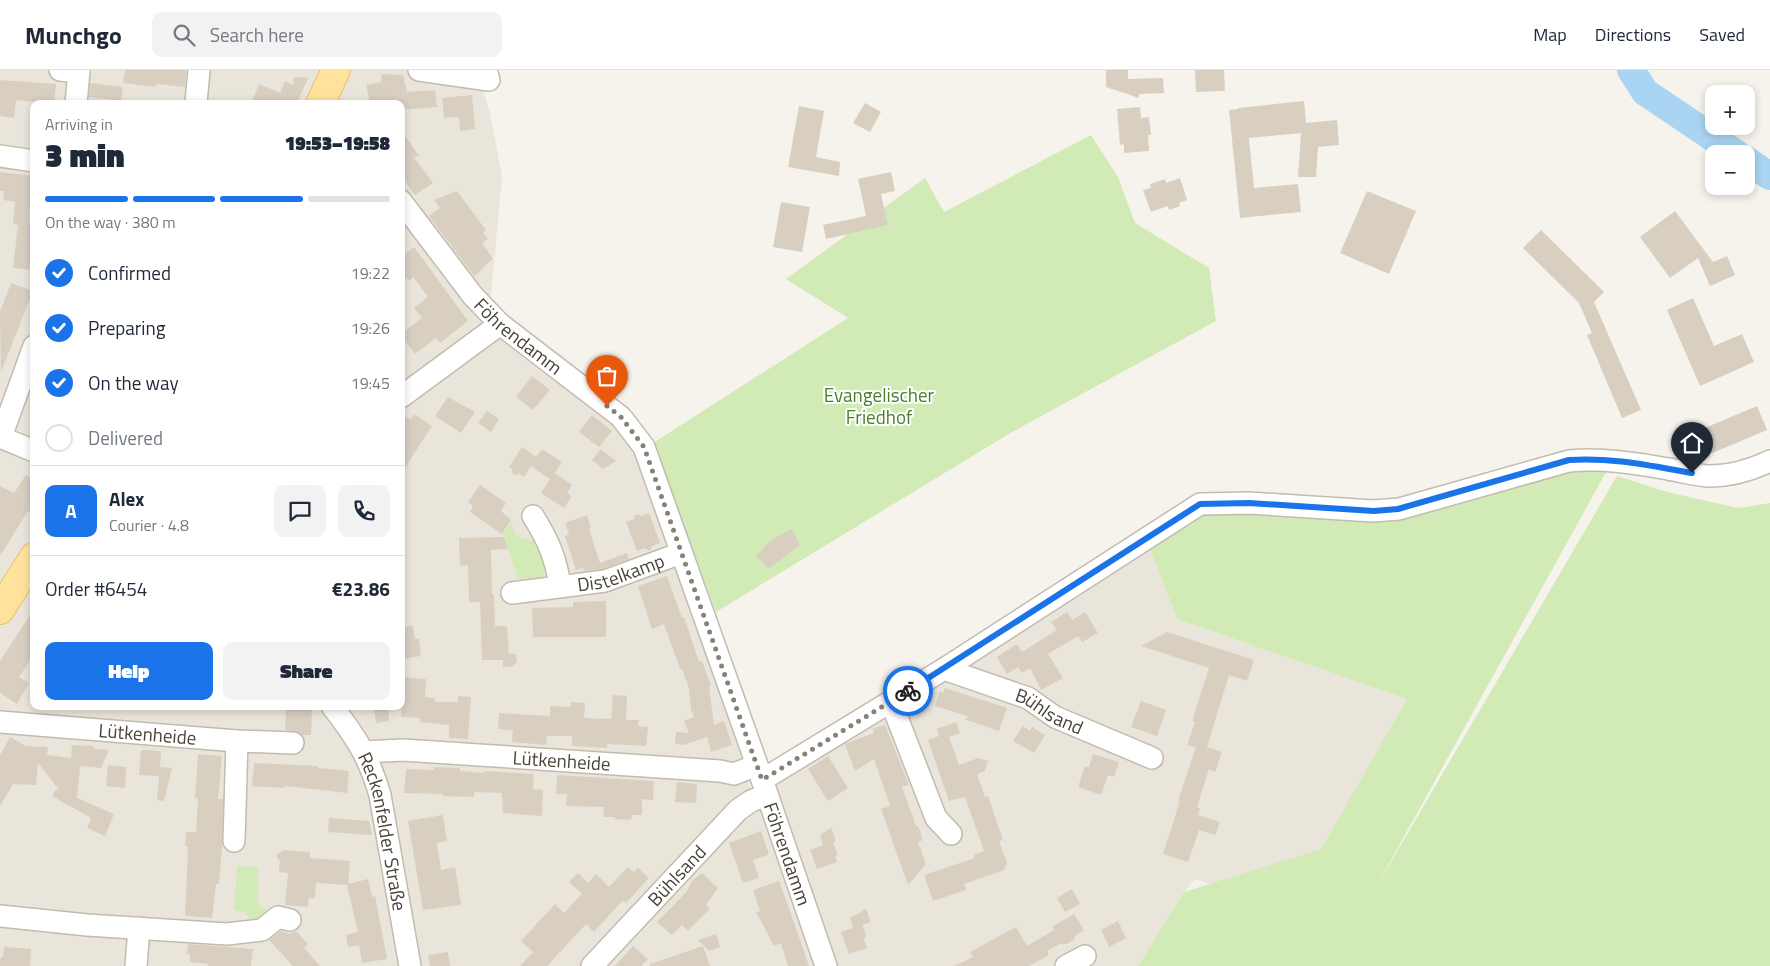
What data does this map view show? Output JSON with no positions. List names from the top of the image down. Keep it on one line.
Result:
{"streets":{"street":["Föhrendamm","Distelkamp","Bühlsand","Lütkenheide","Reckenfelder Straße"]},"crossings":[["Föhrendamm","Distelkamp"],["Föhrendamm","Bühlsand"],["Föhrendamm","Lütkenheide"],["Bühlsand","Lütkenheide"],["Lütkenheide","Reckenfelder Straße"]],"parks":["Evangelischer Friedhof"],"page":{"header":"Munchgo","search":"Search here","nav":["Map","Directions","Saved"],"map_buttons":["+","−"],"heading":["3 min","Arriving in","19:53–19:58"],"panel":["Alex","Courier · 4.8","Order #6454","€23.86"],"bar":"On the way · 380 m","list":[["Confirmed","19:22"],["Preparing","19:26"],["On the way","19:45"],"Delivered"],"round":"A","buttons":["Help","Share"]}}
